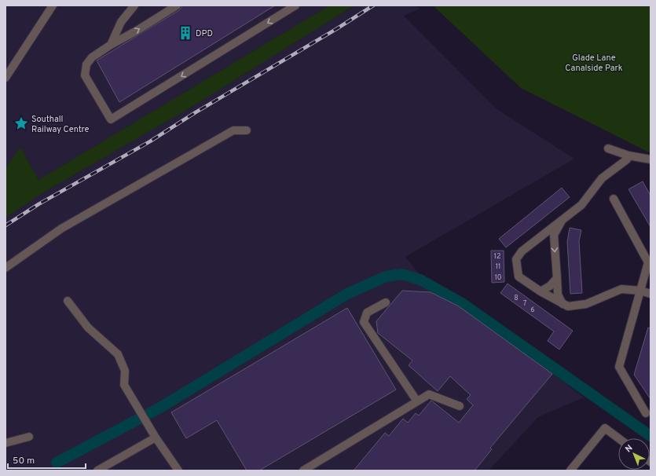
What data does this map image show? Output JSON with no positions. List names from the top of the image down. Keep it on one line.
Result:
{"parks":["Glade Lane Canalside Park"],"places":{"building":["DPD"],"place":["Southall Railway Centre"]},"house_numbers":["12","11","10","8","7","6"],"scale_bar":"50 m","north":"top left"}
